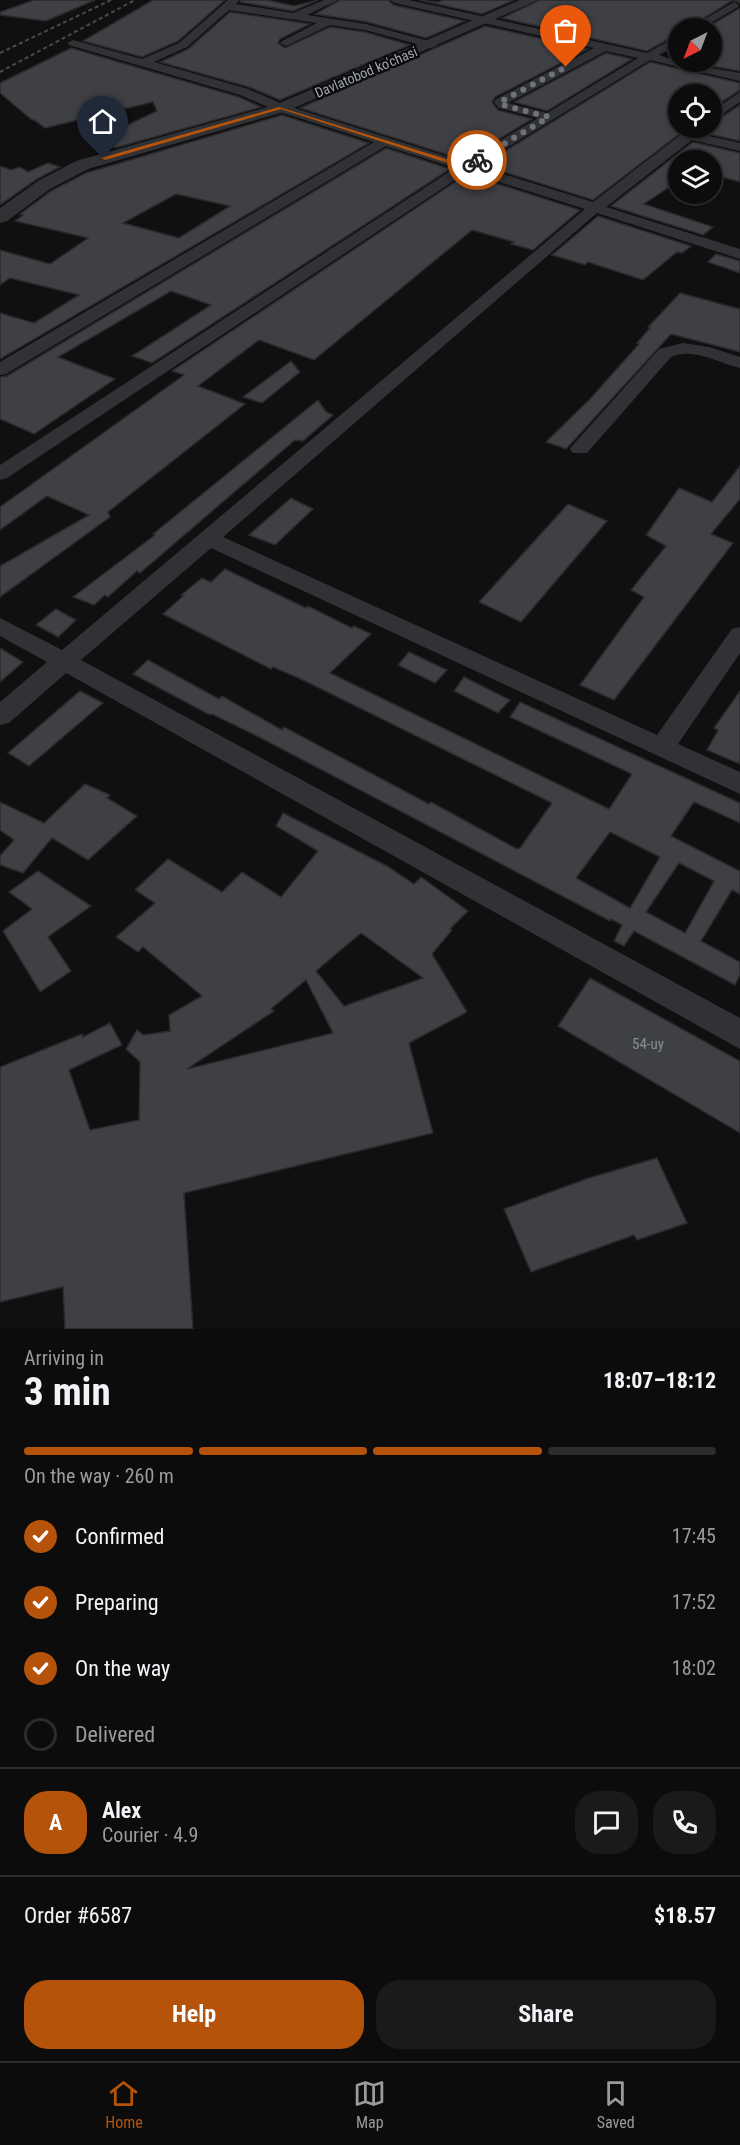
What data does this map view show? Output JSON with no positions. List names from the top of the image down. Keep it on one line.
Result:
{"streets":{"street":["Davlatobod ko'chasi"]},"house_numbers":["54-uy"],"north":"bottom left","page":{"heading":["3 min","Arriving in","18:07–18:12"],"panel":["Alex","Courier · 4.9","Order #6587","$18.57"],"bar":"On the way · 260 m","list":[["Confirmed","17:45"],["Preparing","17:52"],["On the way","18:02"],"Delivered"],"round":"A","buttons":["Help","Share"],"tabs":["Home","Map","Saved"]}}
